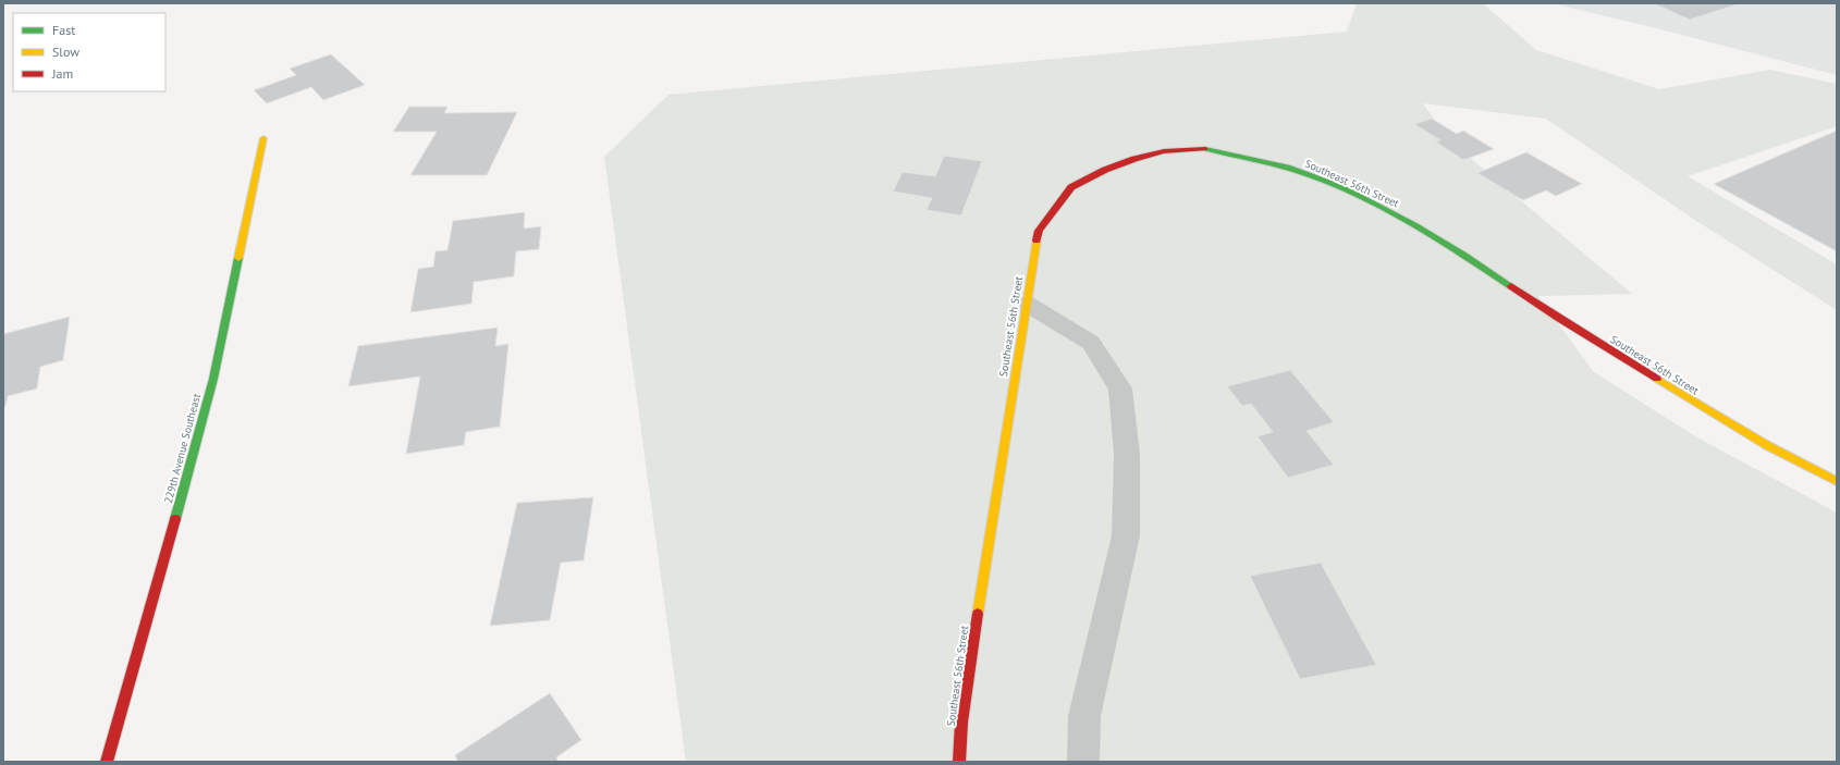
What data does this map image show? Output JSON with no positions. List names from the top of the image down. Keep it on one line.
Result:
{"streets":{"street":["Southeast 56th Street","229th Avenue Southeast"]},"legend":["Fast","Slow","Jam"]}
